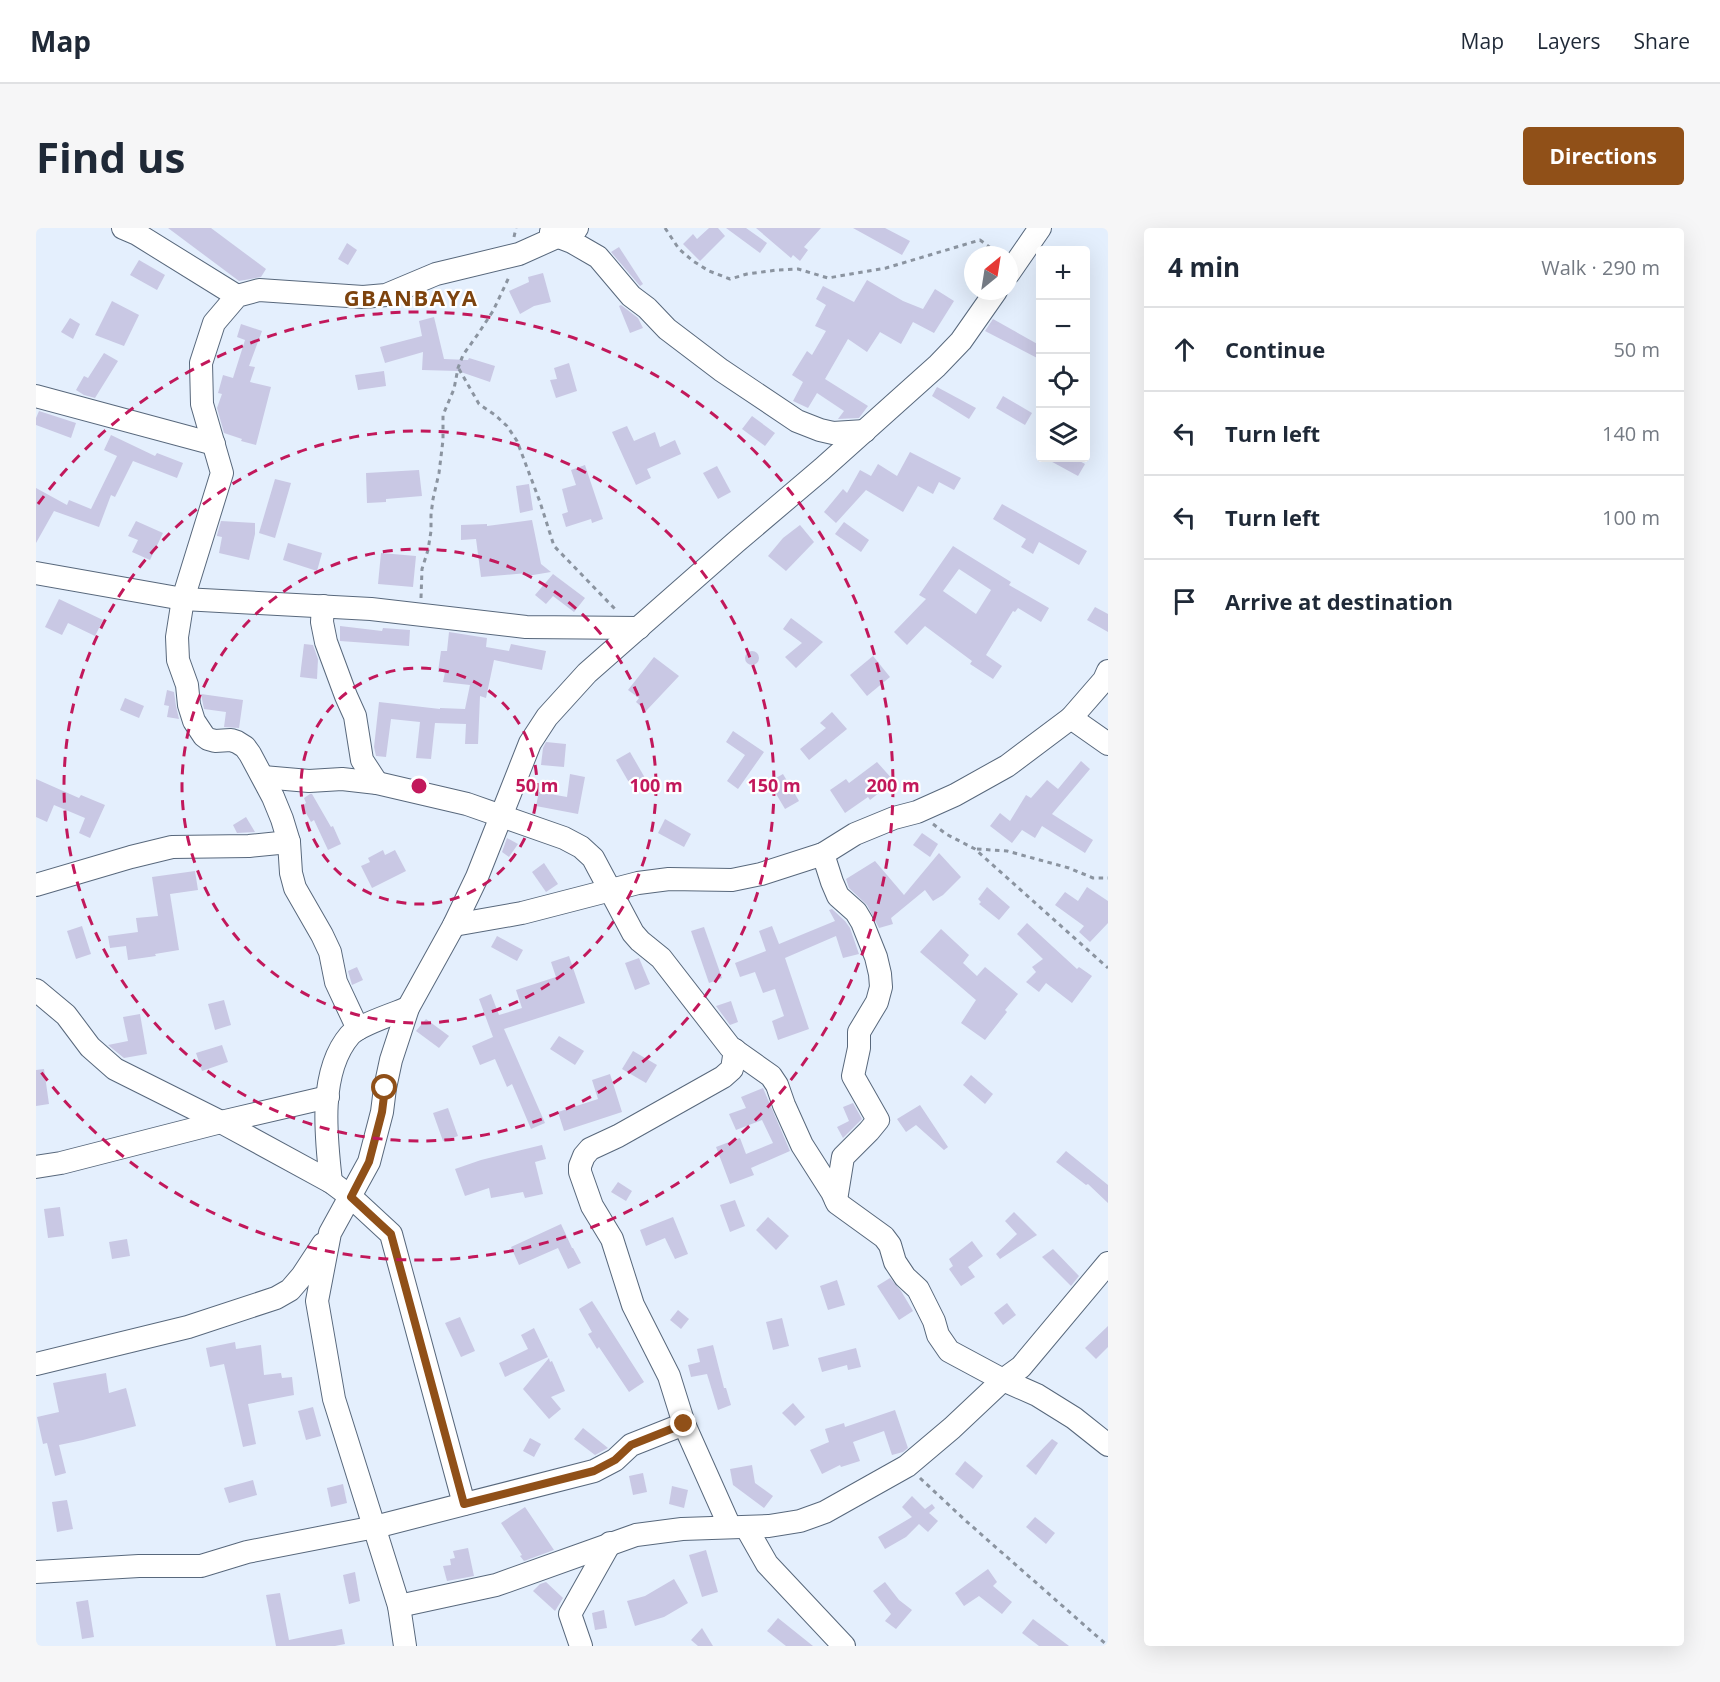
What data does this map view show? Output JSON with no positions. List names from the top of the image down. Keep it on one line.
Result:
{"districts":["GBANBAYA"],"north":"top right","page":{"header":"Map","nav":["Map","Layers","Share"],"buttons":"Directions","title":"Find us","heading":["4 min","Walk · 290 m"],"map_buttons":["+","−"],"list":[["Continue","50 m"],["Turn left","140 m"],["Turn left","100 m"],"Arrive at destination"]},"rings":["50 m","100 m","150 m","200 m"]}
